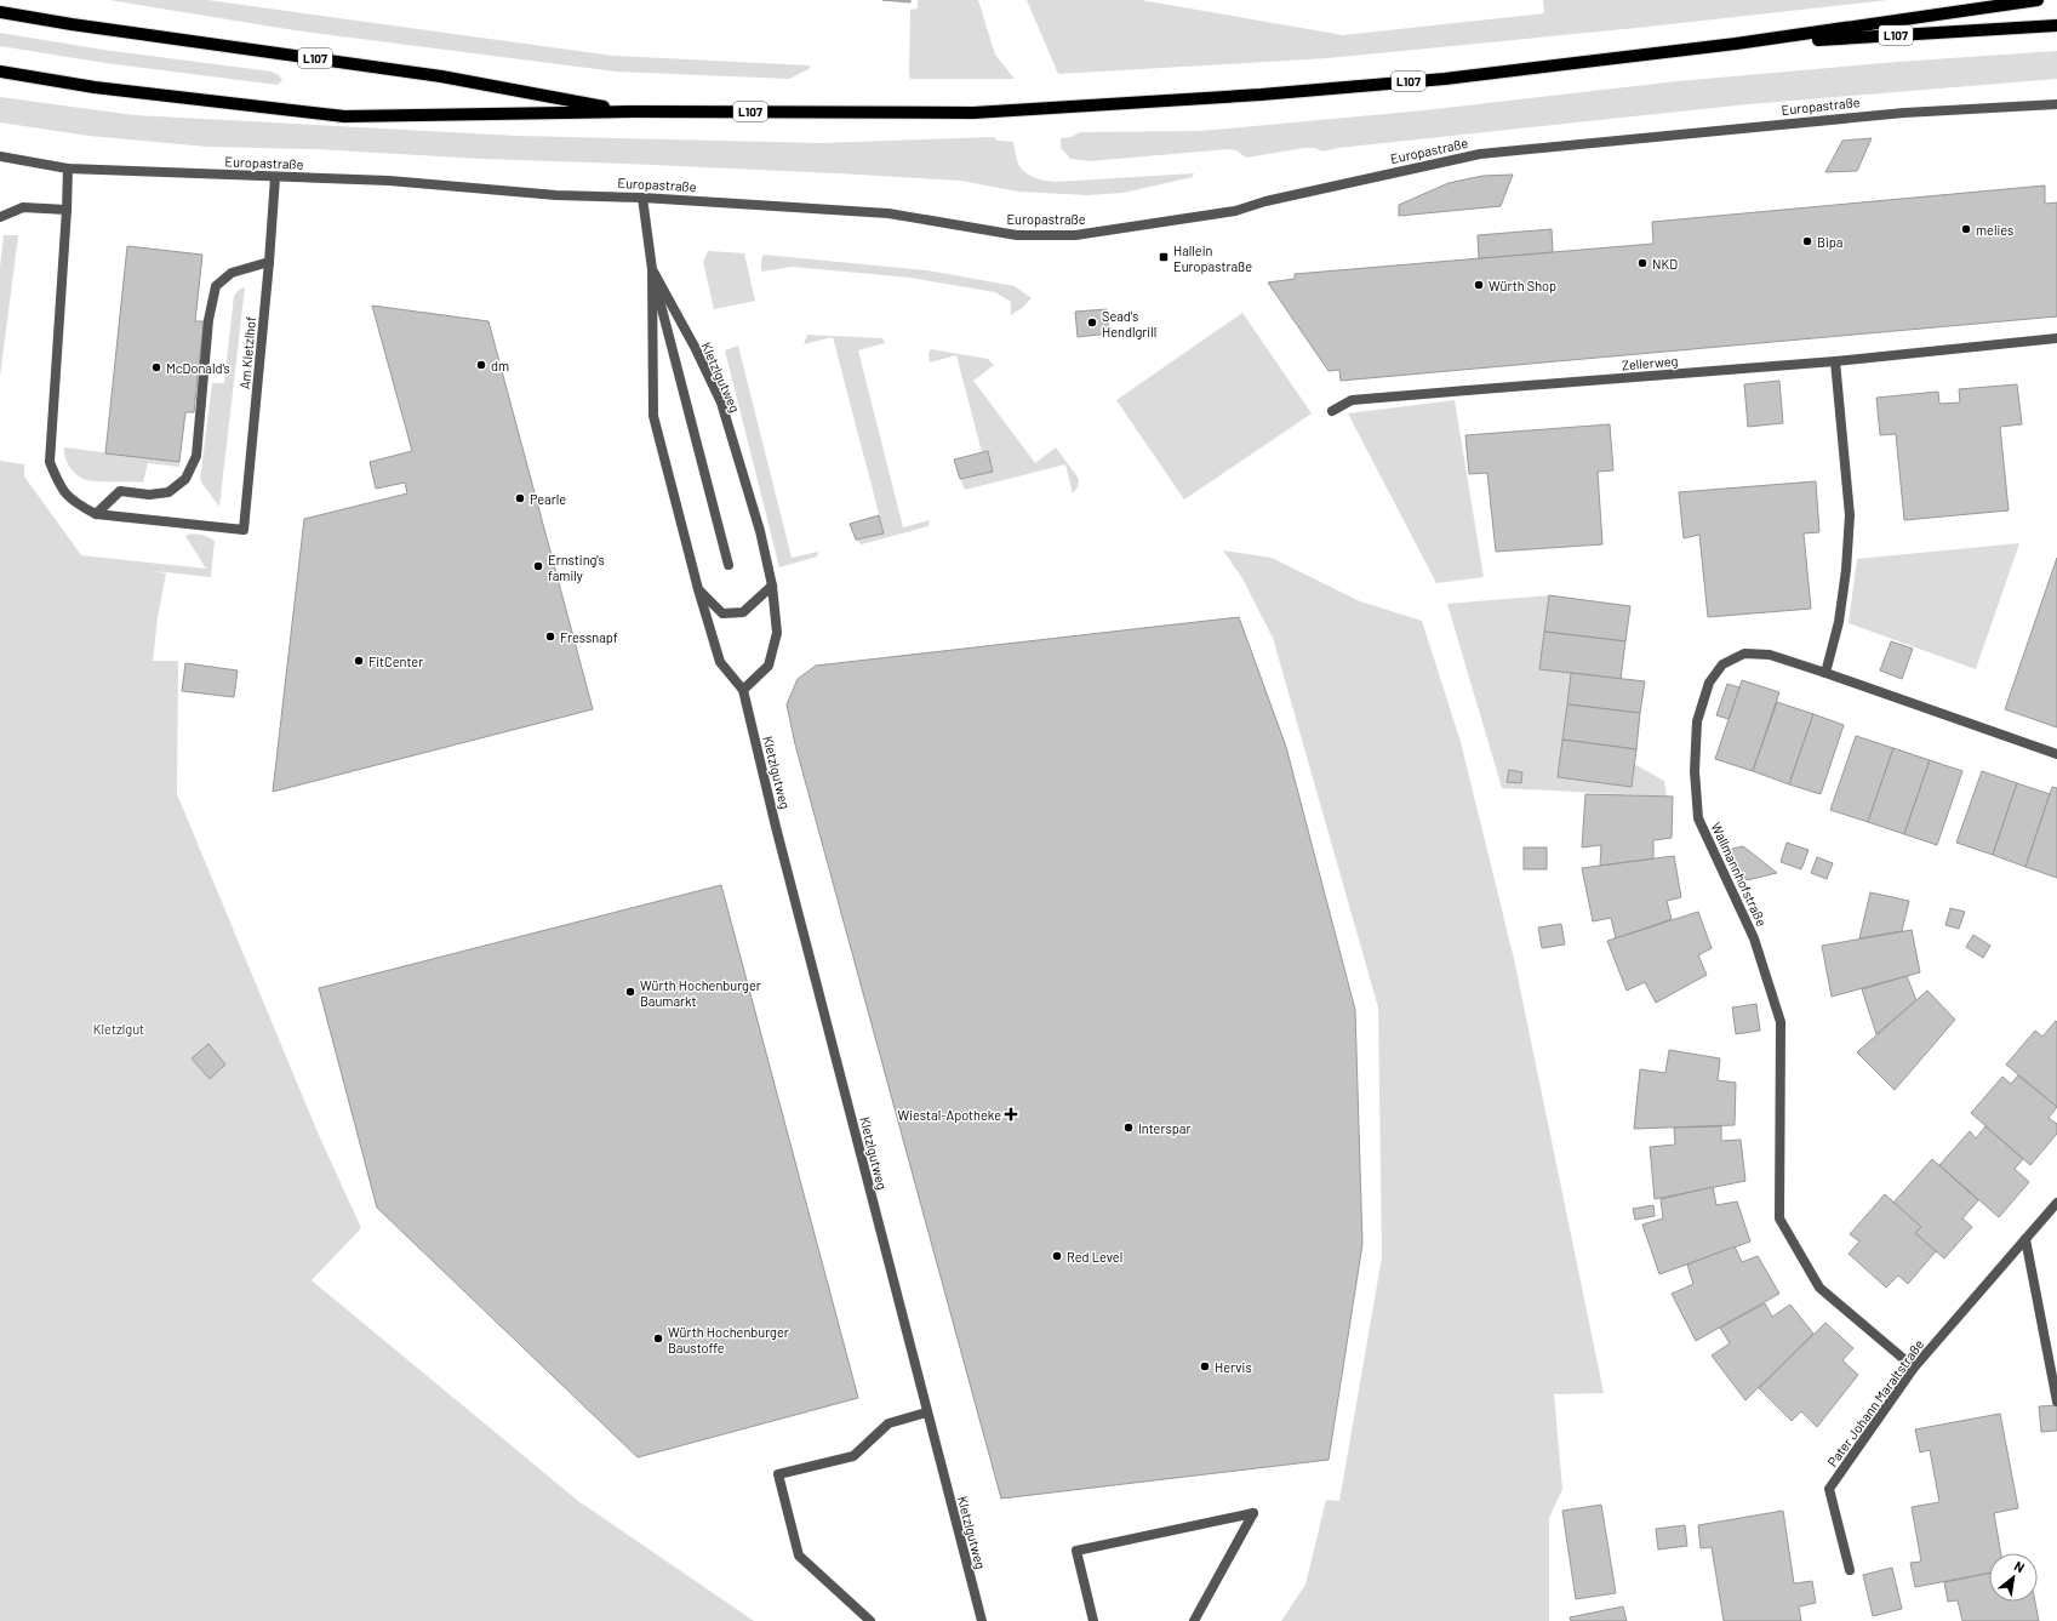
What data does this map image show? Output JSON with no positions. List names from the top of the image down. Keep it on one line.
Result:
{"streets":{"main road":["L107"],"street":["Europastraße","Am Kletzlhof","Zellerweg","Kletzlgutweg","Wallmannhofstraße","Pater Johann Maraltstraße"]},"crossings":[["Europastraße","Am Kletzlhof"],["Europastraße","Kletzlgutweg"],["Wallmannhofstraße","Pater Johann Maraltstraße"]],"parks":["Kletzlgut"],"places":{"other":["melies","Bipa","NKD","Würth Shop","Sead's Hendlgrill","dm","McDonald's","Pearle","Ernsting's family","Fressnapf","FitCenter","Würth Hochenburger Baumarkt","Interspar","Red Level","Würth Hochenburger Baustoffe","Hervis"],"transit":["Hallein Europastraße"],"health":["Wiestal-Apotheke"]},"north":"top right"}
